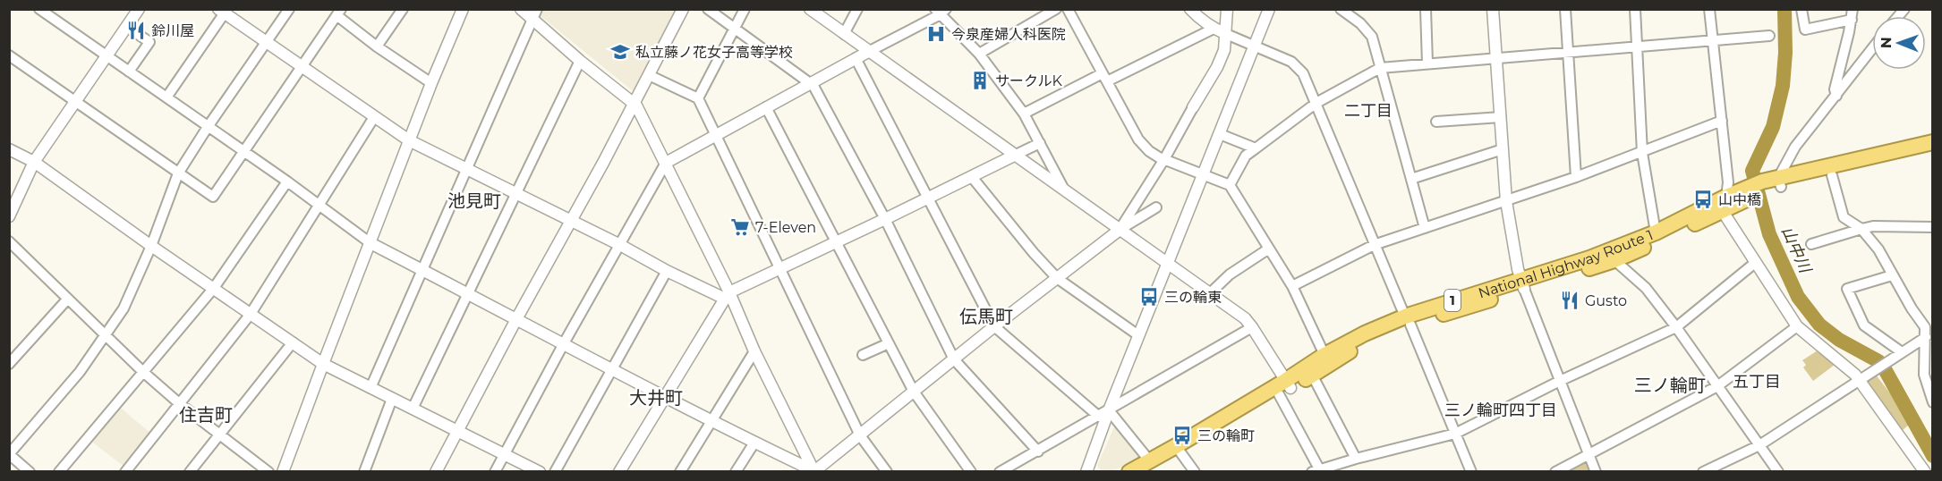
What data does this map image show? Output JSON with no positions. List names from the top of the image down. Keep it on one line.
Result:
{"streets":{"highway":["National Highway Route 1","1"]},"districts":["二丁目","池見町","伝馬町","五丁目","三ノ輪町","大井町","三ノ輪町四丁目","住吉町"],"water":["山中川"],"places":{"restaurant":["鈴川屋","Gusto"],"hospital":["今泉産婦人科医院"],"school or university":["私立藤ノ花女子高等学校"],"building":["サークルK"],"bus stop":["山中橋","三の輪東","三の輪町"],"supermarket":["7-Eleven"]},"north":"left"}
